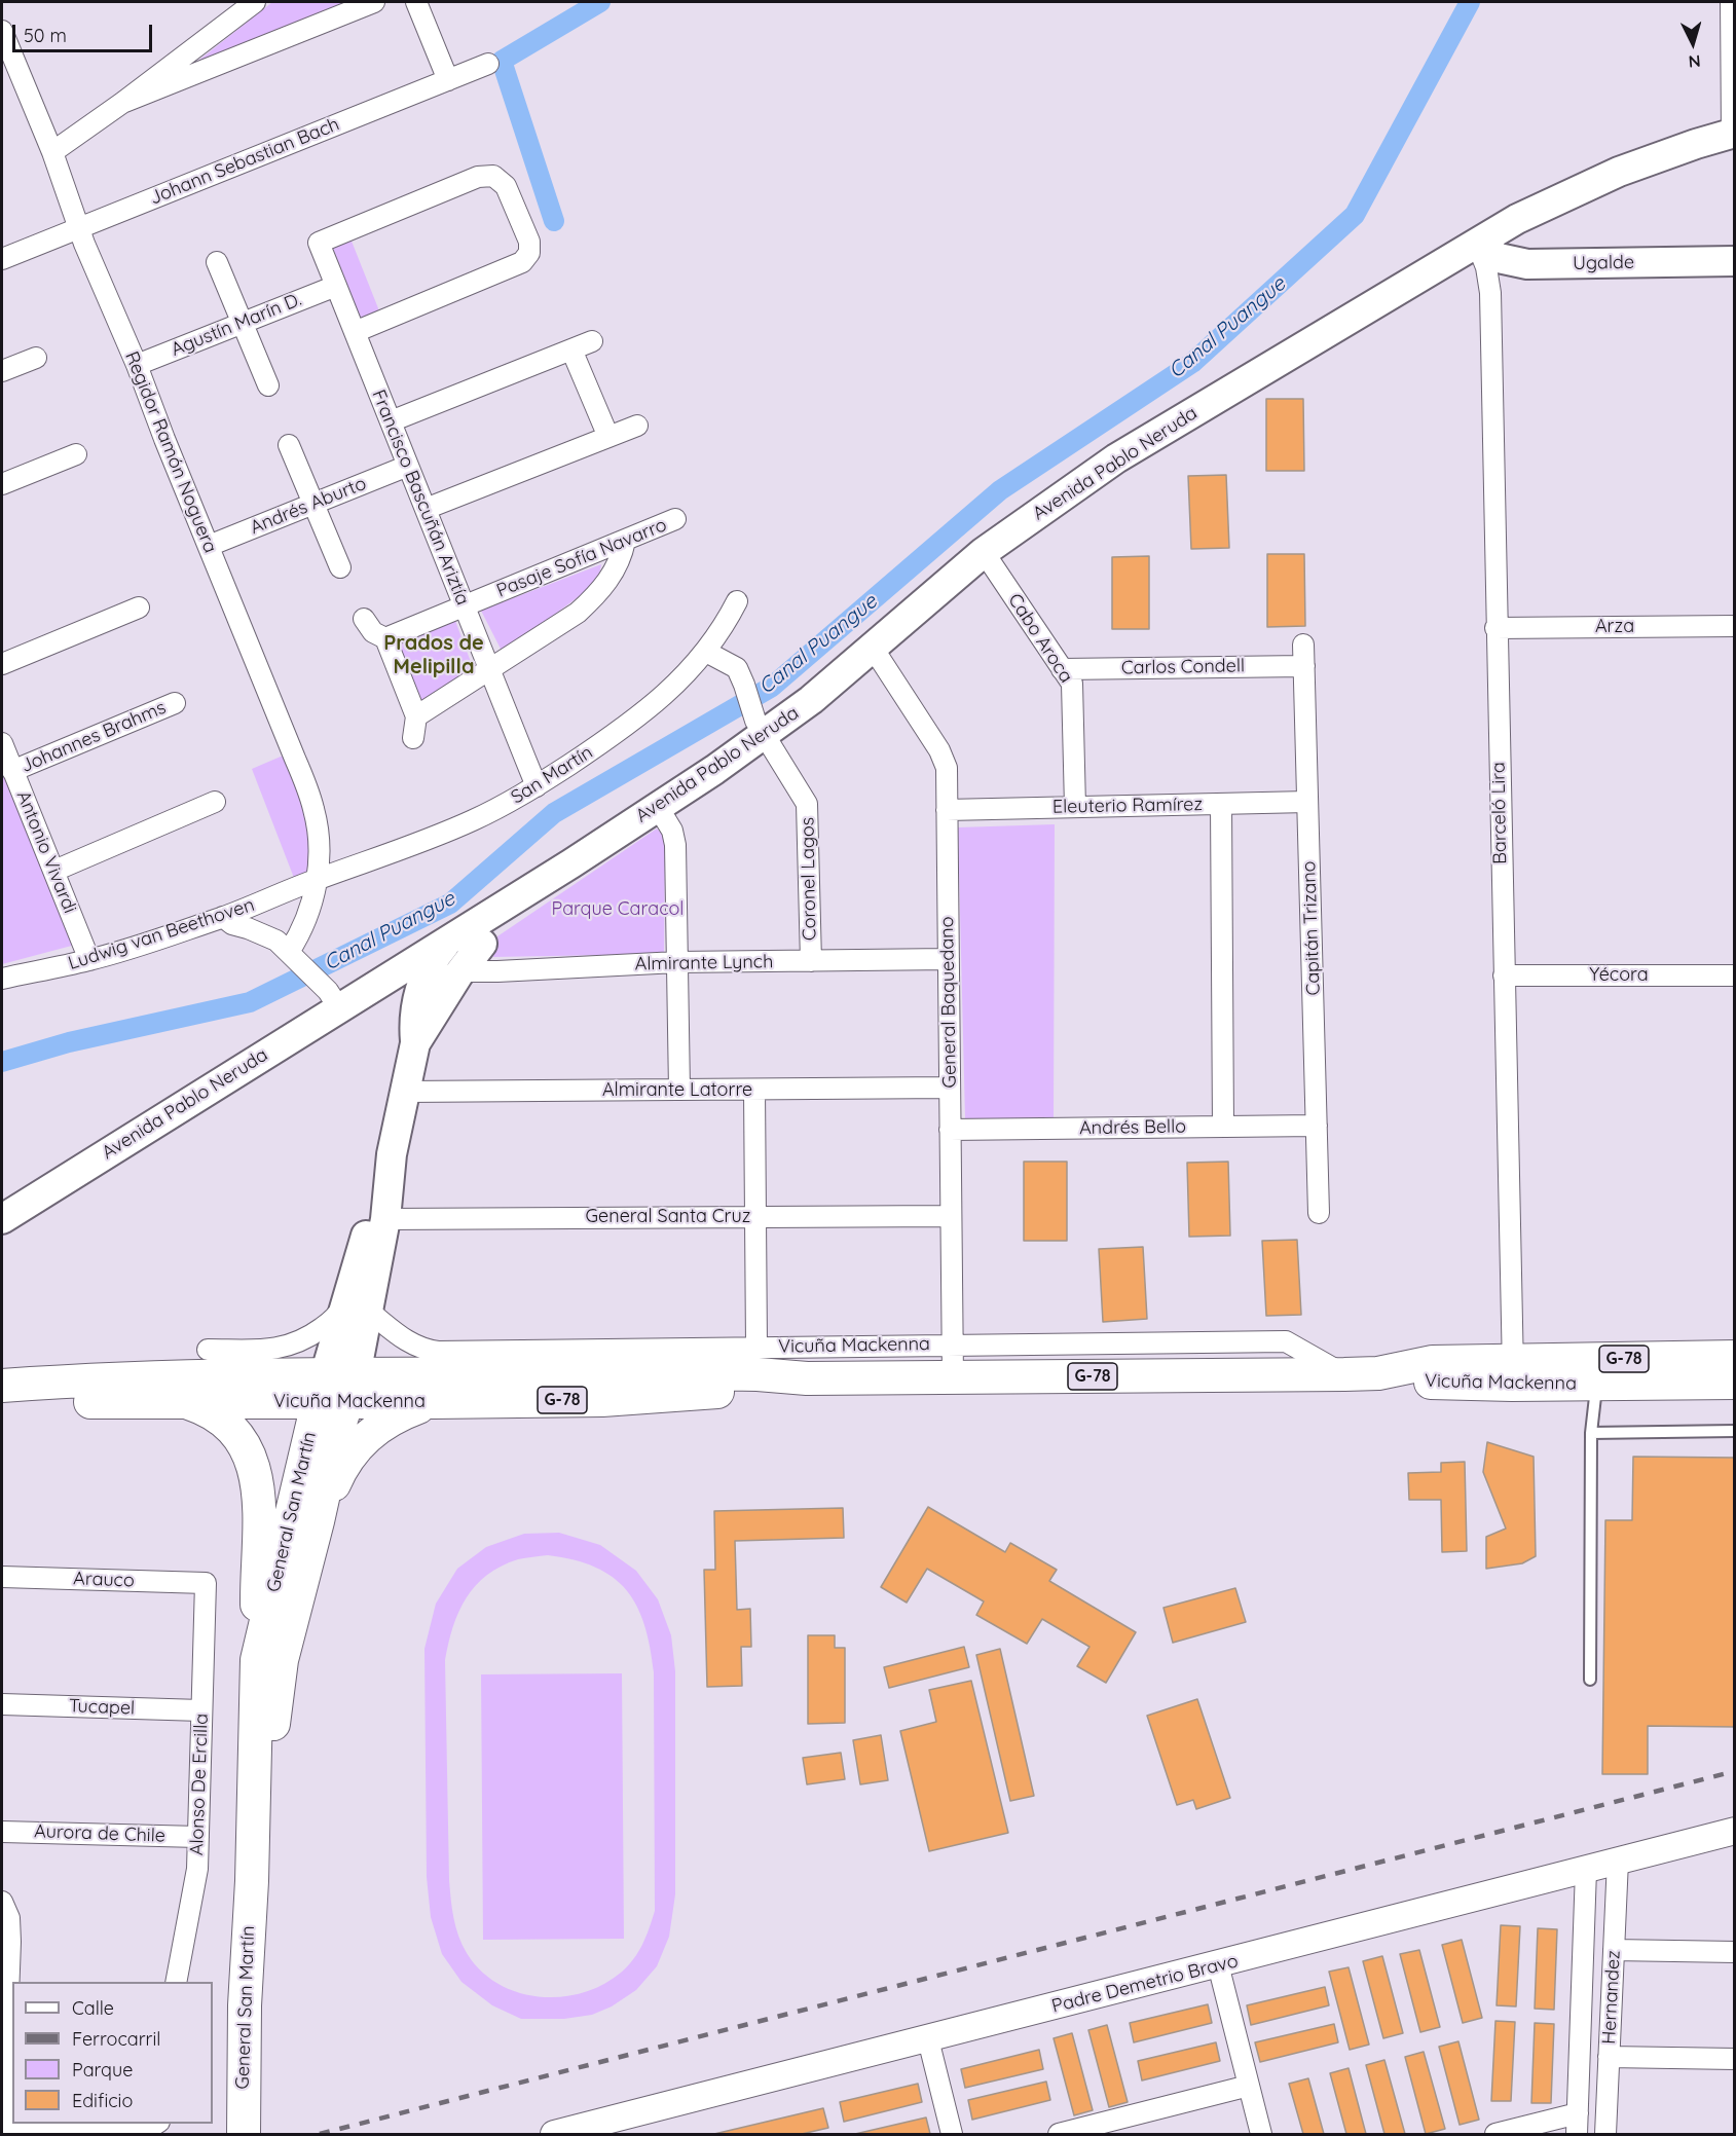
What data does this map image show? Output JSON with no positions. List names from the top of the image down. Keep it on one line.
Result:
{"streets":{"main road":["Ugalde","Avenida Pablo Neruda","Vicuña Mackenna","G-78","General San Martín"],"street":["Johann Sebastian Bach","Agustín Marín D.","Regidor Ramón Noguera","Francisco Bascuñán Ariztía","Andrés Aburto","Pasaje Sofía Navarro","Arza","Cabo Aroca","Carlos Condell","Johannes Brahms","San Martín","Eleuterio Ramírez","Barceló Lira","Antonio Vivardi","Coronel Lagos","Capitán Trizano","Ludwig van Beethoven","Almirante Lynch","Yécora","General Baquedano","Almirante Latorre","Andrés Bello","General Santa Cruz","Arauco","Tucapel","Alonso De Ercilla","Aurora de Chile","Padre Demetrio Bravo","Hernandez"]},"crossings":[["Johann Sebastian Bach","Regidor Ramón Noguera"],["Ugalde","Avenida Pablo Neruda"],["Ugalde","Barceló Lira"],["Agustín Marín D.","Regidor Ramón Noguera"],["Agustín Marín D.","Francisco Bascuñán Ariztía"],["Regidor Ramón Noguera","Andrés Aburto"],["Regidor Ramón Noguera","San Martín"],["Regidor Ramón Noguera","Ludwig van Beethoven"],["Avenida Pablo Neruda","Cabo Aroca"],["Avenida Pablo Neruda","Barceló Lira"],["Avenida Pablo Neruda","Coronel Lagos"],["Avenida Pablo Neruda","General Baquedano"],["Avenida Pablo Neruda","General San Martín"],["Francisco Bascuñán Ariztía","Andrés Aburto"],["Francisco Bascuñán Ariztía","Pasaje Sofía Navarro"],["Francisco Bascuñán Ariztía","San Martín"],["Arza","Barceló Lira"],["Cabo Aroca","Carlos Condell"],["Cabo Aroca","Eleuterio Ramírez"],["Carlos Condell","Capitán Trizano"],["Johannes Brahms","Antonio Vivardi"],["San Martín","Coronel Lagos"],["San Martín","Ludwig van Beethoven"],["Eleuterio Ramírez","Capitán Trizano"],["Eleuterio Ramírez","General Baquedano"],["Barceló Lira","Yécora"],["Barceló Lira","Vicuña Mackenna"],["Antonio Vivardi","Ludwig van Beethoven"],["Coronel Lagos","Almirante Lynch"],["Capitán Trizano","Andrés Bello"],["Almirante Lynch","General Baquedano"],["Almirante Lynch","General San Martín"],["General Baquedano","Almirante Latorre"],["General Baquedano","Andrés Bello"],["General Baquedano","General Santa Cruz"],["General Baquedano","Vicuña Mackenna"],["Almirante Latorre","General San Martín"],["General Santa Cruz","General San Martín"],["Vicuña Mackenna","General San Martín"],["Arauco","Alonso De Ercilla"],["Tucapel","Alonso De Ercilla"],["Alonso De Ercilla","Aurora de Chile"],["Padre Demetrio Bravo","Hernandez"]],"districts":["Prados de Melipilla"],"water":["Canal Puangue"],"parks":["Parque Caracol"],"legend":["Calle","Ferrocarril","Parque","Edificio"],"scale_bar":"50 m","north":"bottom"}
